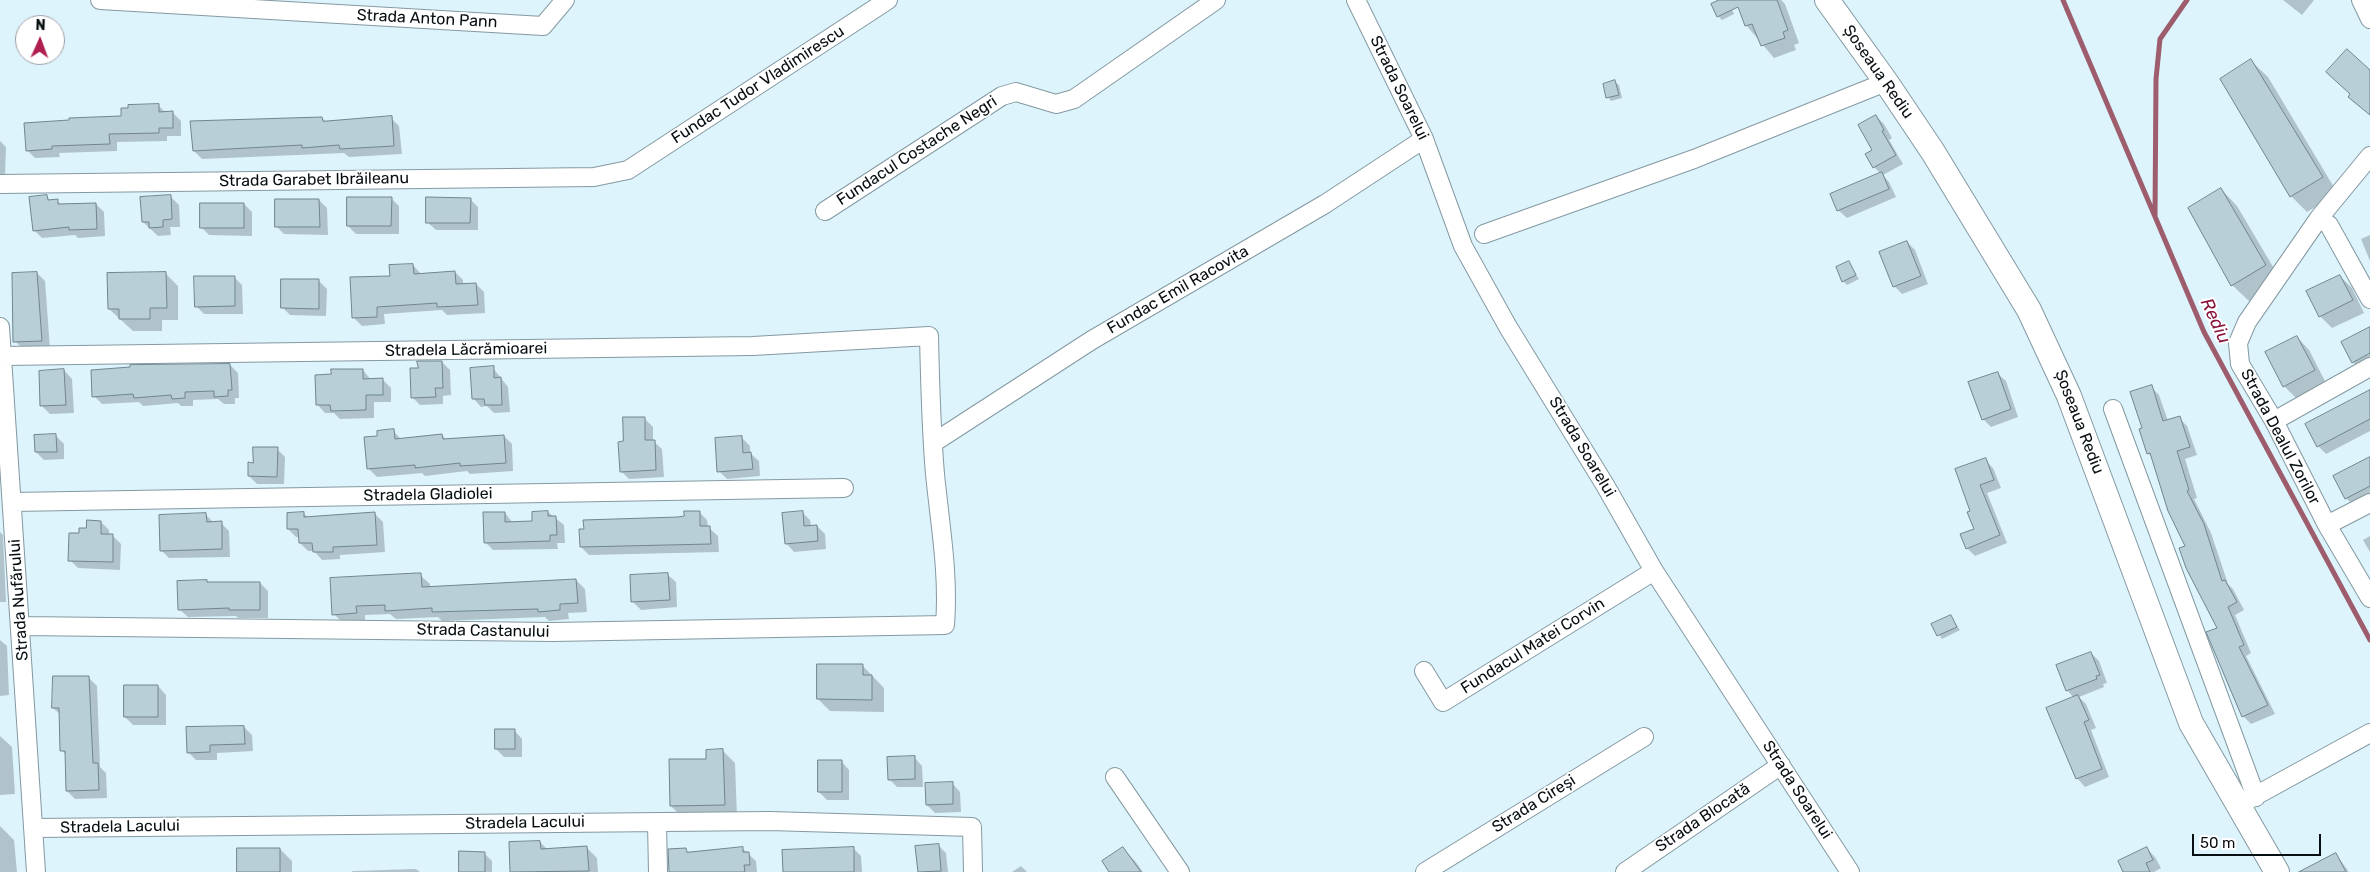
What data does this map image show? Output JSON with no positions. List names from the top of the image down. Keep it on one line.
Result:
{"streets":{"main road":["Șoseaua Rediu"],"street":["Strada Anton Pann","Fundac Tudor Vladimirescu","Strada Soarelui","Fundacul Costache Negri","Strada Garabet Ibrăileanu","Fundac Emil Racovita","Stradela Lăcrămioarei","Strada Dealul Zorilor","Stradela Gladiolei","Strada Nufărului","Strada Castanului","Fundacul Matei Corvin","Strada Cireși","Strada Blocată","Stradela Lacului"]},"crossings":[["Fundac Tudor Vladimirescu","Strada Garabet Ibrăileanu"],["Strada Soarelui","Fundac Emil Racovita"],["Strada Soarelui","Fundacul Matei Corvin"],["Strada Soarelui","Strada Blocată"],["Fundac Emil Racovita","Stradela Lăcrămioarei"],["Fundac Emil Racovita","Strada Castanului"],["Stradela Lăcrămioarei","Strada Nufărului"],["Stradela Lăcrămioarei","Strada Castanului"],["Stradela Gladiolei","Strada Nufărului"],["Strada Nufărului","Strada Castanului"],["Strada Nufărului","Stradela Lacului"]],"water":["Rediu"],"scale_bar":"50 m","north":"top"}
